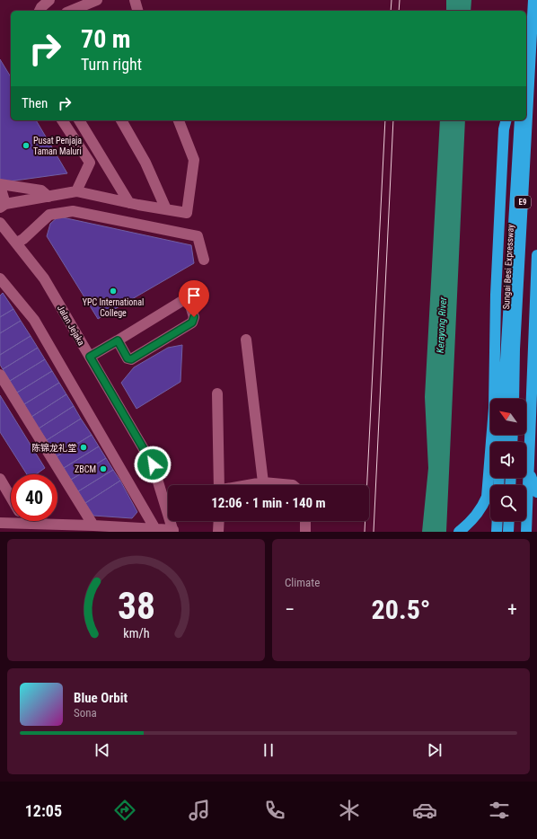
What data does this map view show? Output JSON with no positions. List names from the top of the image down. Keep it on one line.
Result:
{"streets":{"highway":["E9","Sungai Besi Expressway"],"street":["Jalan Jejaka"]},"water":["Kerayong River"],"places":["Pusat Penjaja Taman Maluri","YPC International College","陈锦龙礼堂","ZBCM"],"north":"top left","page":{"turn":["70 m","Turn right"],"then":"Then","limit":"40","trip":"12:06 · 1 min · 140 m","tile":"Climate","heat":["−","20.5°","+"],"song":["Blue Orbit","Sona"],"tabs":"12:05","gauge":["38","km/h"]}}
